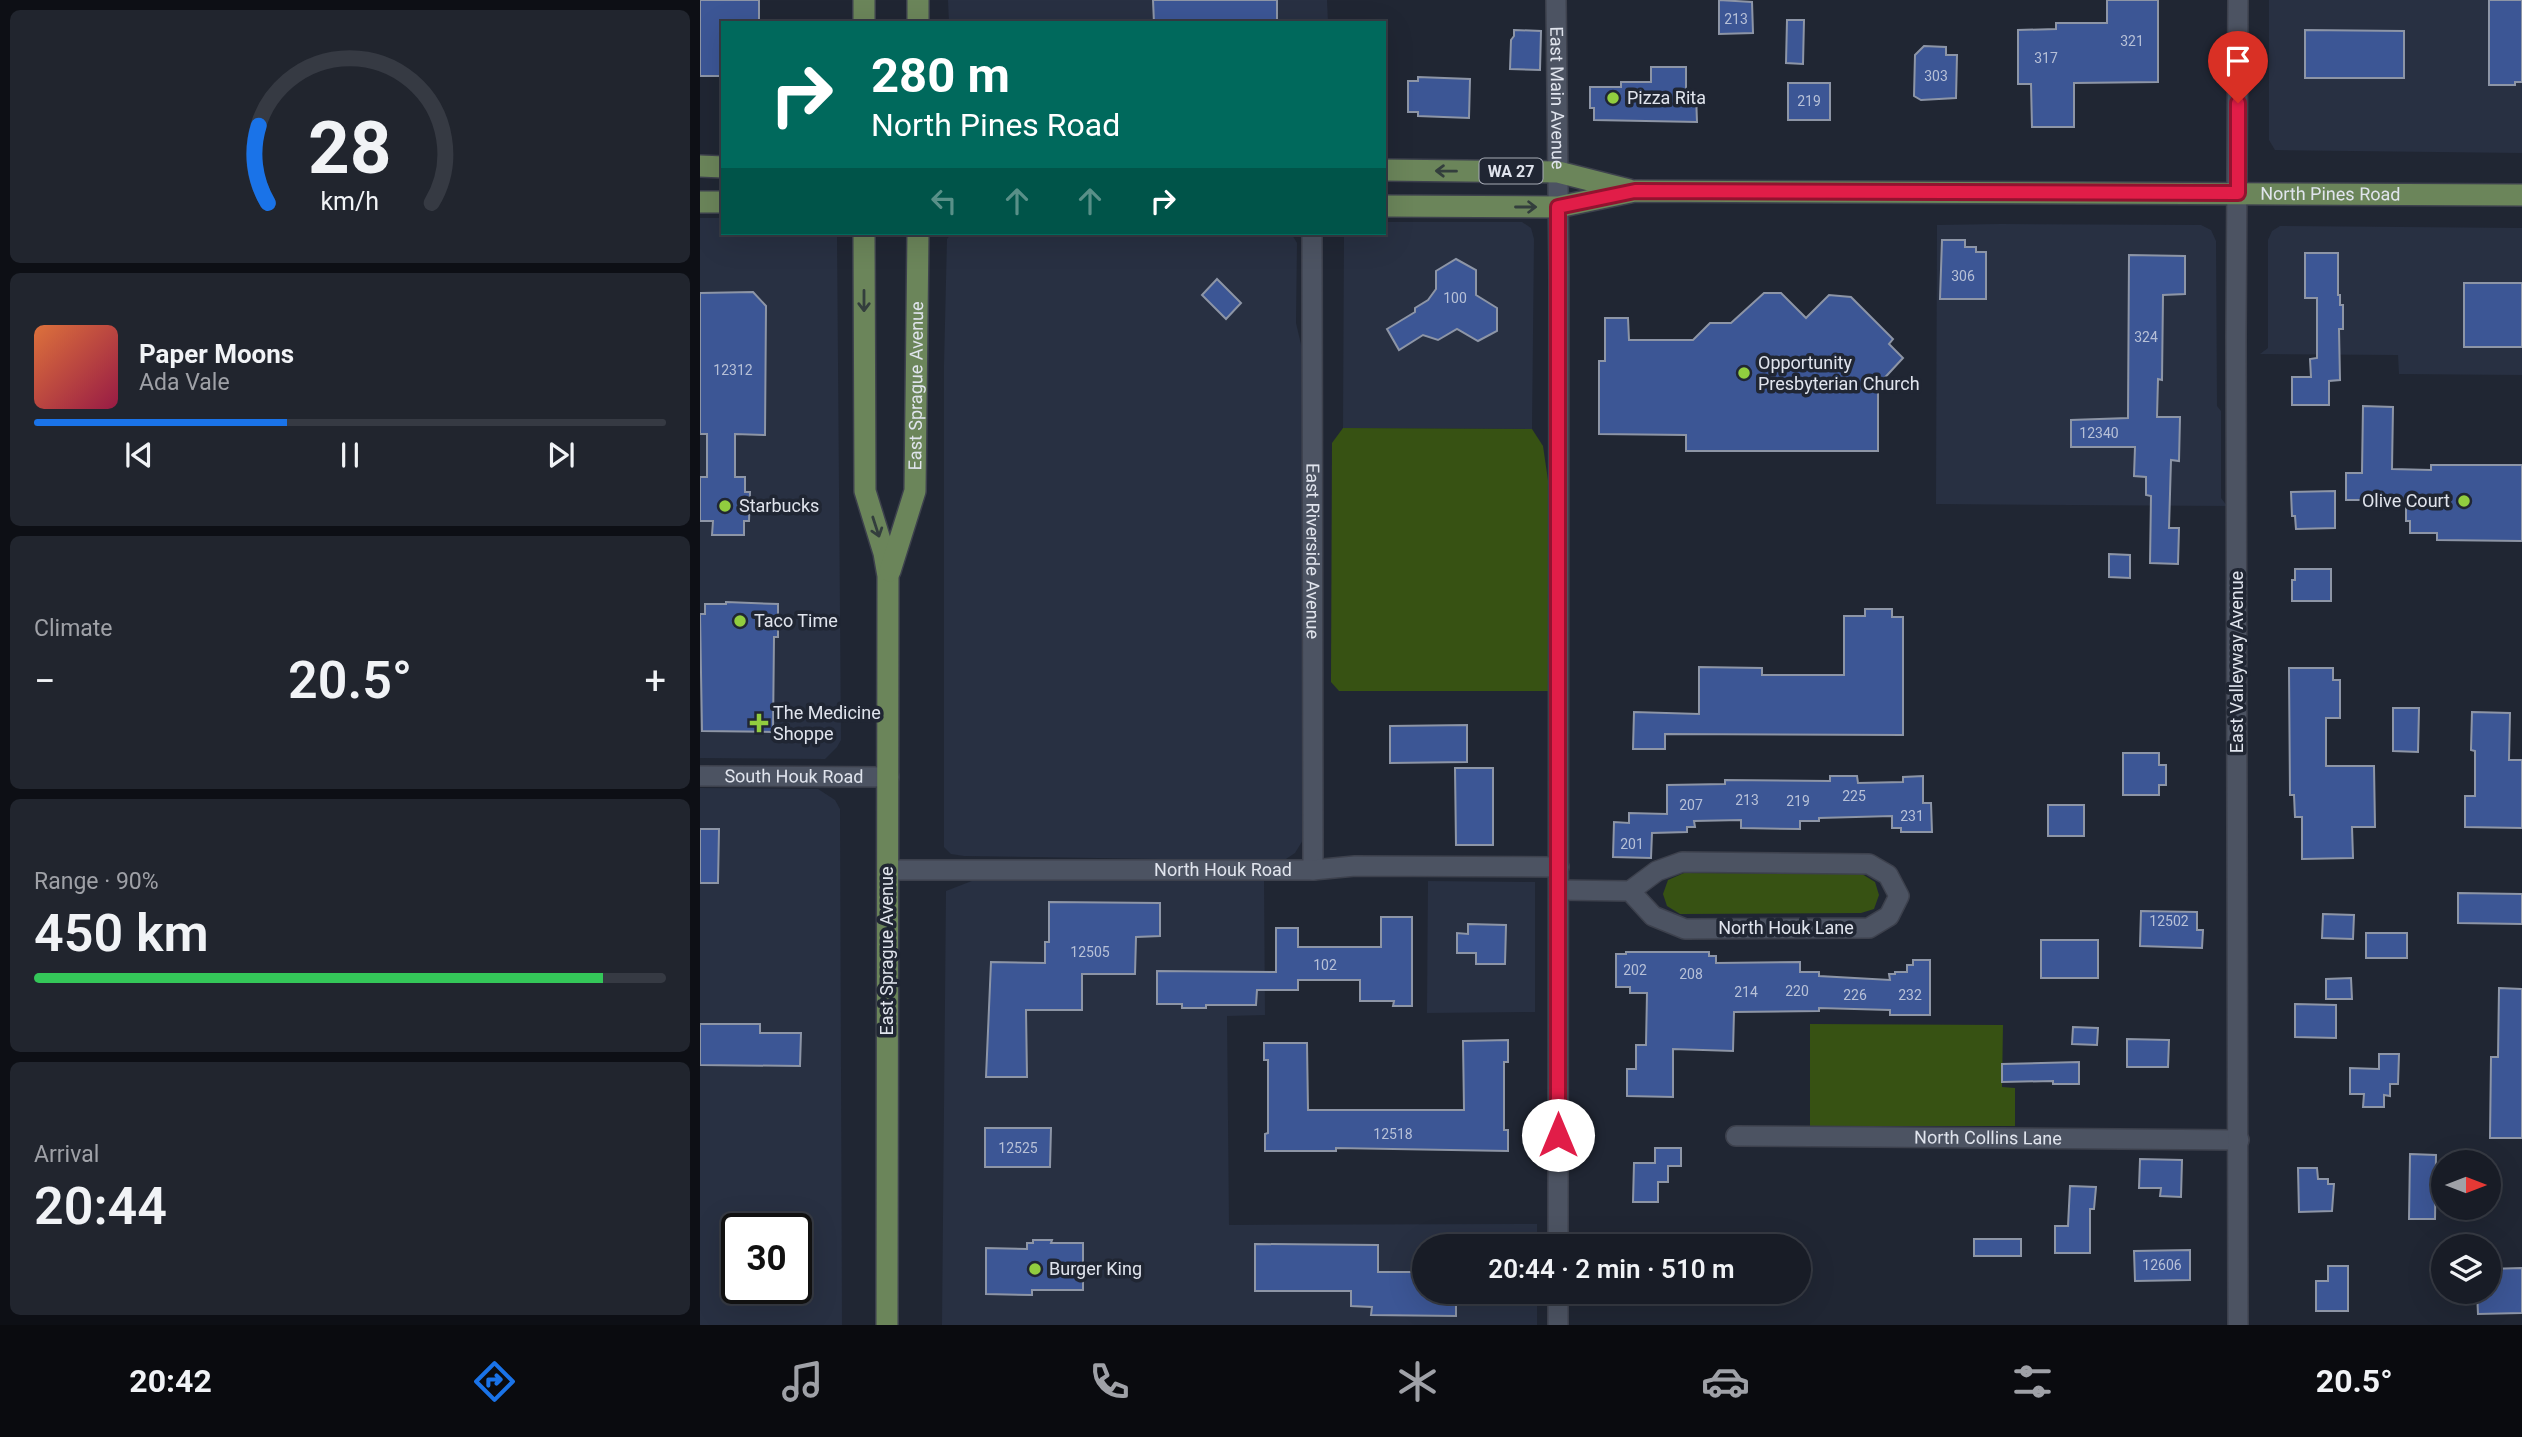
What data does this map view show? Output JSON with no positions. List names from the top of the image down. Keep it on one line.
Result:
{"streets":{"main road":["WA 27","North Pines Road","East Sprague Avenue"],"street":["East Main Avenue","East Riverside Avenue","East Valleyway Avenue","South Houk Road","North Houk Road","North Houk Lane","North Collins Lane"]},"crossings":[["East Main Avenue","North Pines Road"],["East Main Avenue","North Houk Road"],["North Pines Road","East Valleyway Avenue"],["East Sprague Avenue","South Houk Road"],["East Sprague Avenue","North Houk Road"],["East Riverside Avenue","North Houk Road"],["East Valleyway Avenue","North Collins Lane"]],"places":{"other":["Pizza Rita","Opportunity Presbyterian Church","Olive Court","Starbucks","Taco Time","Burger King"],"health":["The Medicine Shoppe"]},"house_numbers":["213","321","317","303","219","306","100","324","12312","12340","225","213","219","207","231","201","12502","12505","102","202","208","220","214","226","232","12518","12525","12606"],"north":"right","page":{"turn":["280 m","North Pines Road"],"song":["Paper Moons","Ada Vale"],"tile":["Climate",["Range · 90%","450 km"],["Arrival","20:44"]],"heat":["−","20.5°","+"],"limit":"30","trip":"20:44 · 2 min · 510 m","tabs":["20:42","20.5°"],"gauge":["28","km/h"]}}
